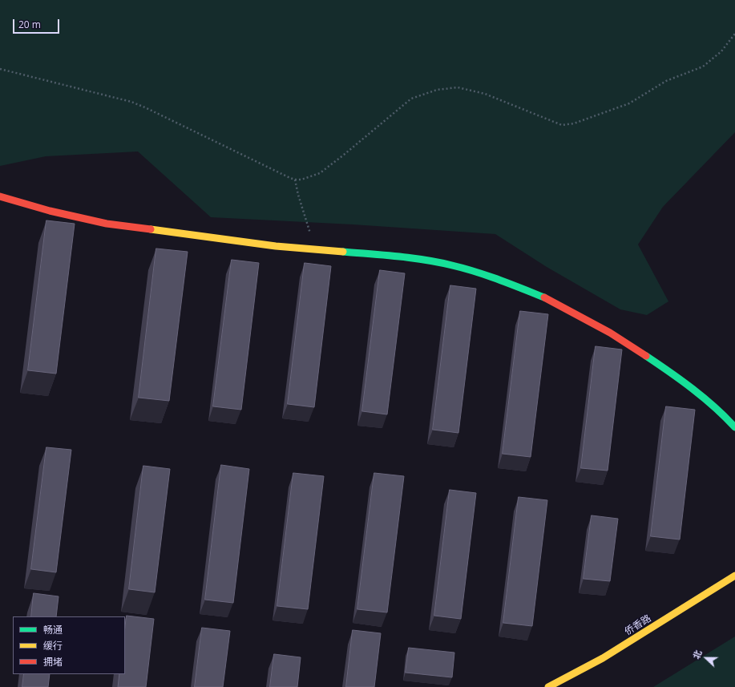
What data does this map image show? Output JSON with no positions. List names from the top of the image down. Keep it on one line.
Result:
{"streets":{"street":["侨香路"]},"legend":["畅通","缓行","拥堵"],"scale_bar":"20 m","north":"left"}
